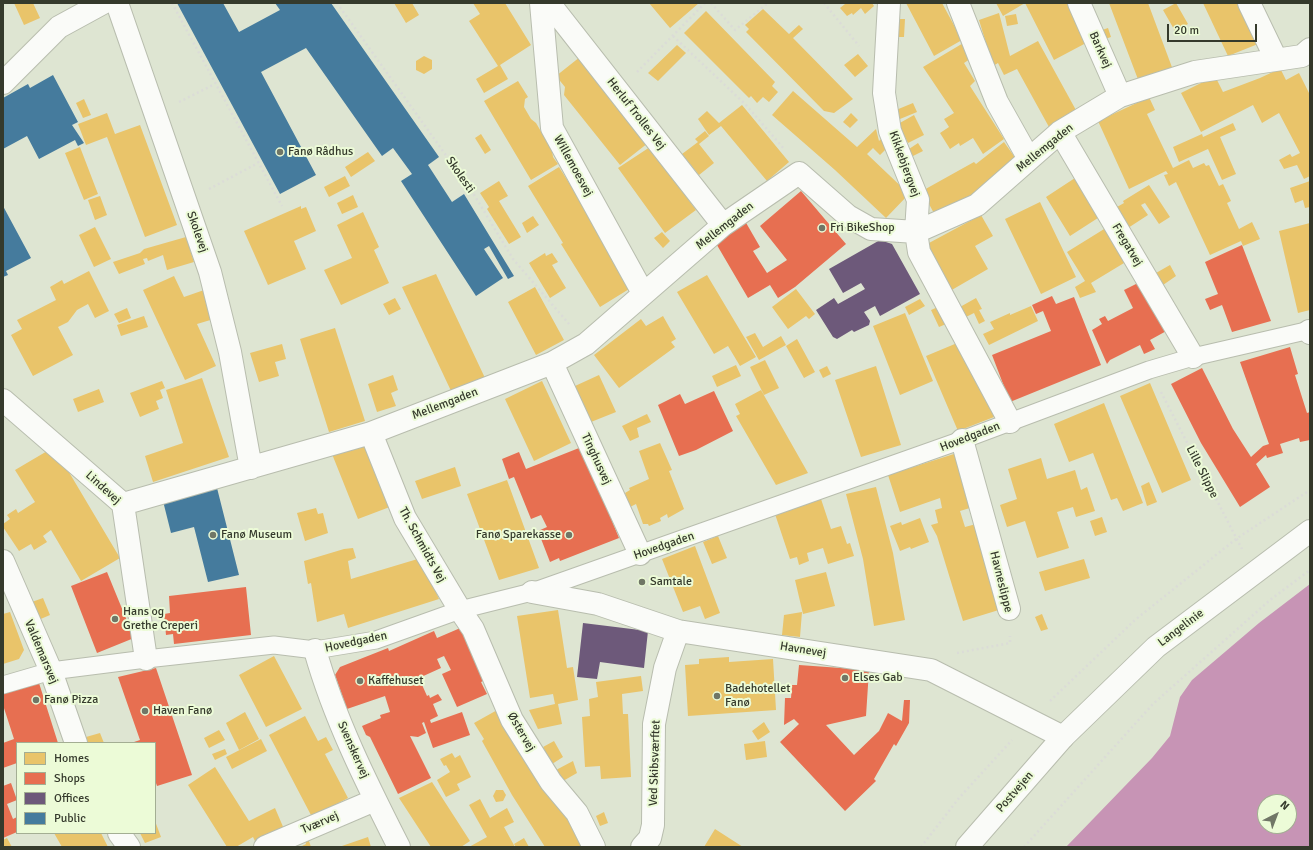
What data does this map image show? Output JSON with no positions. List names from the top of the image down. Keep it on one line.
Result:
{"streets":{"street":["Barkvej","Herluf Trolles Vej","Mellemgaden","Kikkebjergvej","Willemoesvej","Skolevej","Fregatvej","Hovedgaden","Tinghusvej","Lindevej","Th. Schmidts Vej","Havneslippe","Langelinie","Havnevej","Valdemarsvej","Østervej","Svenskervej","Ved Skibsværftet","Postvejen","Tværvej"],"path":["Skolesti","Lille Slippe"]},"crossings":[["Barkvej","Mellemgaden"],["Herluf Trolles Vej","Mellemgaden"],["Mellemgaden","Kikkebjergvej"],["Mellemgaden","Willemoesvej"],["Mellemgaden","Skolesti"],["Mellemgaden","Skolevej"],["Mellemgaden","Fregatvej"],["Mellemgaden","Tinghusvej"],["Mellemgaden","Lindevej"],["Mellemgaden","Th. Schmidts Vej"],["Kikkebjergvej","Hovedgaden"],["Fregatvej","Hovedgaden"],["Hovedgaden","Tinghusvej"],["Hovedgaden","Lille Slippe"],["Hovedgaden","Lindevej"],["Hovedgaden","Th. Schmidts Vej"],["Hovedgaden","Havneslippe"],["Hovedgaden","Havnevej"],["Hovedgaden","Valdemarsvej"],["Hovedgaden","Østervej"],["Hovedgaden","Svenskervej"],["Lille Slippe","Langelinie"],["Th. Schmidts Vej","Østervej"],["Havneslippe","Havnevej"],["Langelinie","Havnevej"],["Langelinie","Postvejen"],["Havnevej","Ved Skibsværftet"],["Havnevej","Postvejen"],["Svenskervej","Tværvej"]],"places":["Fanø Rådhus","Fri BikeShop","Fanø Museum","Fanø Sparekasse","Samtale","Hans og Grethe Creperi","Elses Gab","Kaffehuset","Badehotellet Fanø","Fanø Pizza","Haven Fanø"],"legend":["Homes","Shops","Offices","Public"],"scale_bar":"20 m","north":"top right"}
